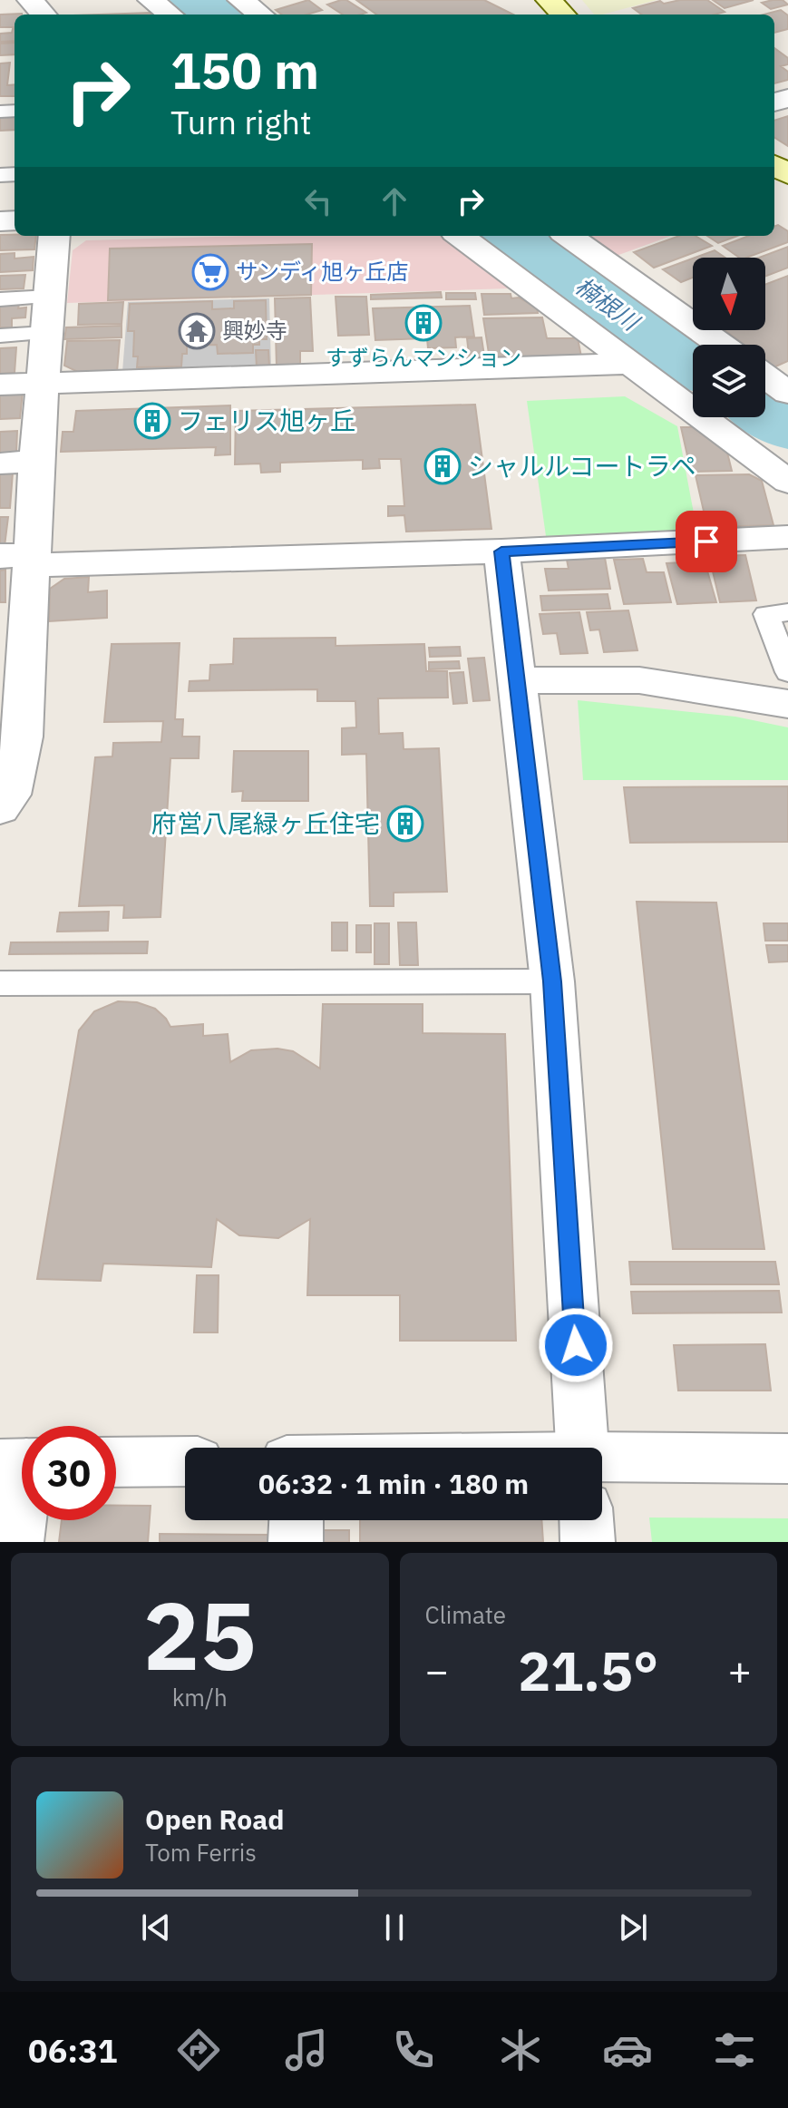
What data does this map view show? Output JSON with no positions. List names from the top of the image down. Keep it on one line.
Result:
{"water":["楠根川"],"places":{"supermarket":["サンディ旭ヶ丘店"],"building":["すずらんマンション","フェリス旭ヶ丘","シャルルコートラペ","府営八尾緑ヶ丘住宅"],"temple":["興妙寺"]},"north":"bottom","page":{"turn":["150 m","Turn right"],"limit":"30","trip":"06:32 · 1 min · 180 m","tile":[["25","km/h"],"Climate"],"heat":["−","21.5°","+"],"song":["Open Road","Tom Ferris"],"tabs":"06:31"}}
